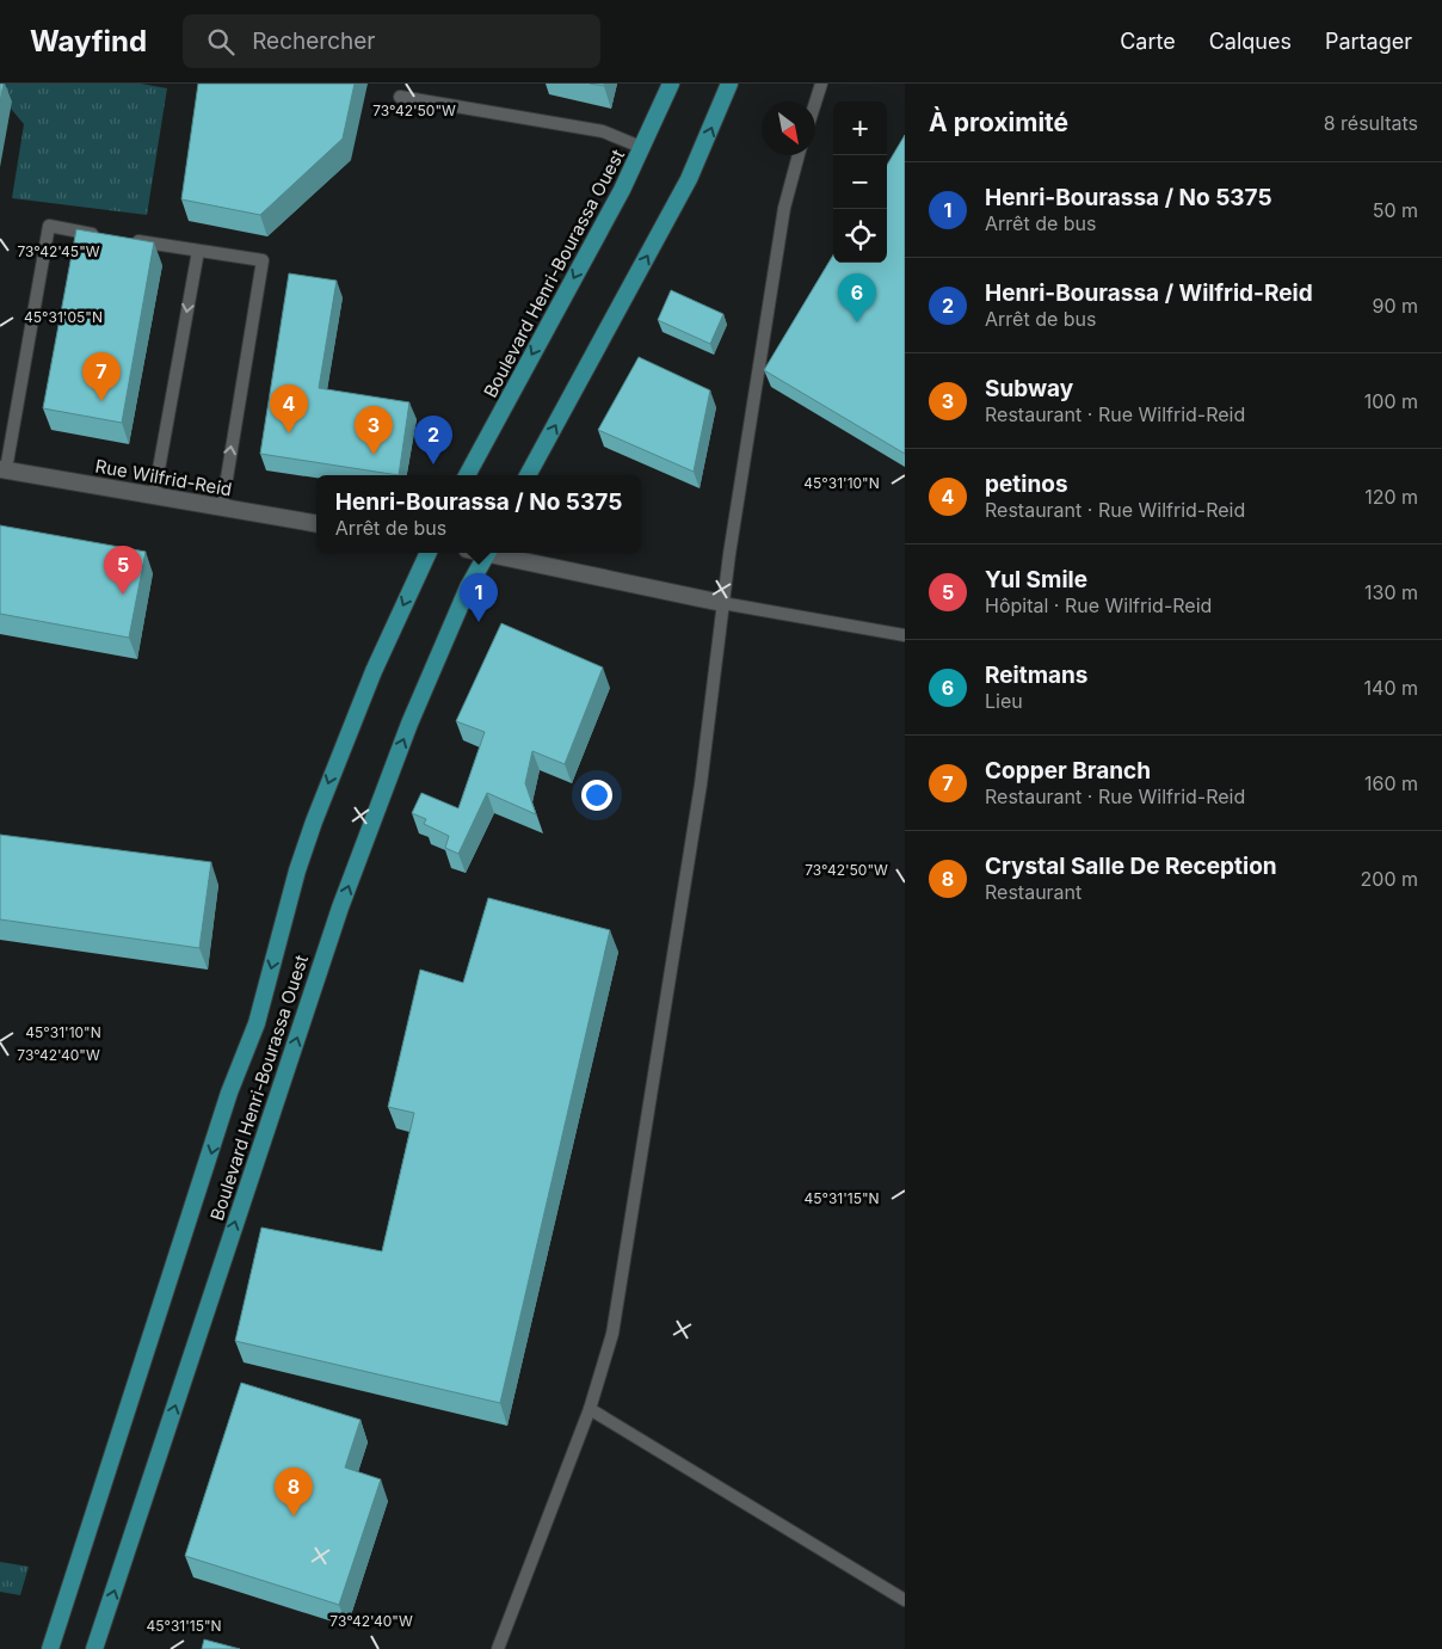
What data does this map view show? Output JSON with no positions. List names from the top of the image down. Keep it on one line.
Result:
{"streets":{"main road":["Boulevard Henri-Bourassa Ouest"],"street":["Rue Wilfrid-Reid"]},"north":"bottom right","page":{"header":"Wayfind","search":"Rechercher","nav":["Carte","Calques","Partager"],"heading":["À proximité","8 résultats"],"map_buttons":["+","−"],"list":[{"mark":"1","name":"Henri-Bourassa / No 5375","note":"Arrêt de bus","value":"50 m"},{"mark":"2","name":"Henri-Bourassa / Wilfrid-Reid","note":"Arrêt de bus","value":"90 m"},{"mark":"3","name":"Subway","note":"Restaurant · Rue Wilfrid-Reid","value":"100 m"},{"mark":"4","name":"petinos","note":"Restaurant · Rue Wilfrid-Reid","value":"120 m"},{"mark":"5","name":"Yul Smile","note":"Hôpital · Rue Wilfrid-Reid","value":"130 m"},{"mark":"6","name":"Reitmans","note":"Lieu","value":"140 m"},{"mark":"7","name":"Copper Branch","note":"Restaurant · Rue Wilfrid-Reid","value":"160 m"},{"mark":"8","name":"Crystal Salle De Reception","note":"Restaurant","value":"200 m"}],"pins":["6","7","4","3","2","5","1","8"],"popup":["Henri-Bourassa / No 5375","Arrêt de bus"]},"coordinates":["73°42'50\"W","73°42'45\"W","45°31'05\"N","45°31'10\"N","73°42'40\"W","45°31'15\"N"]}
